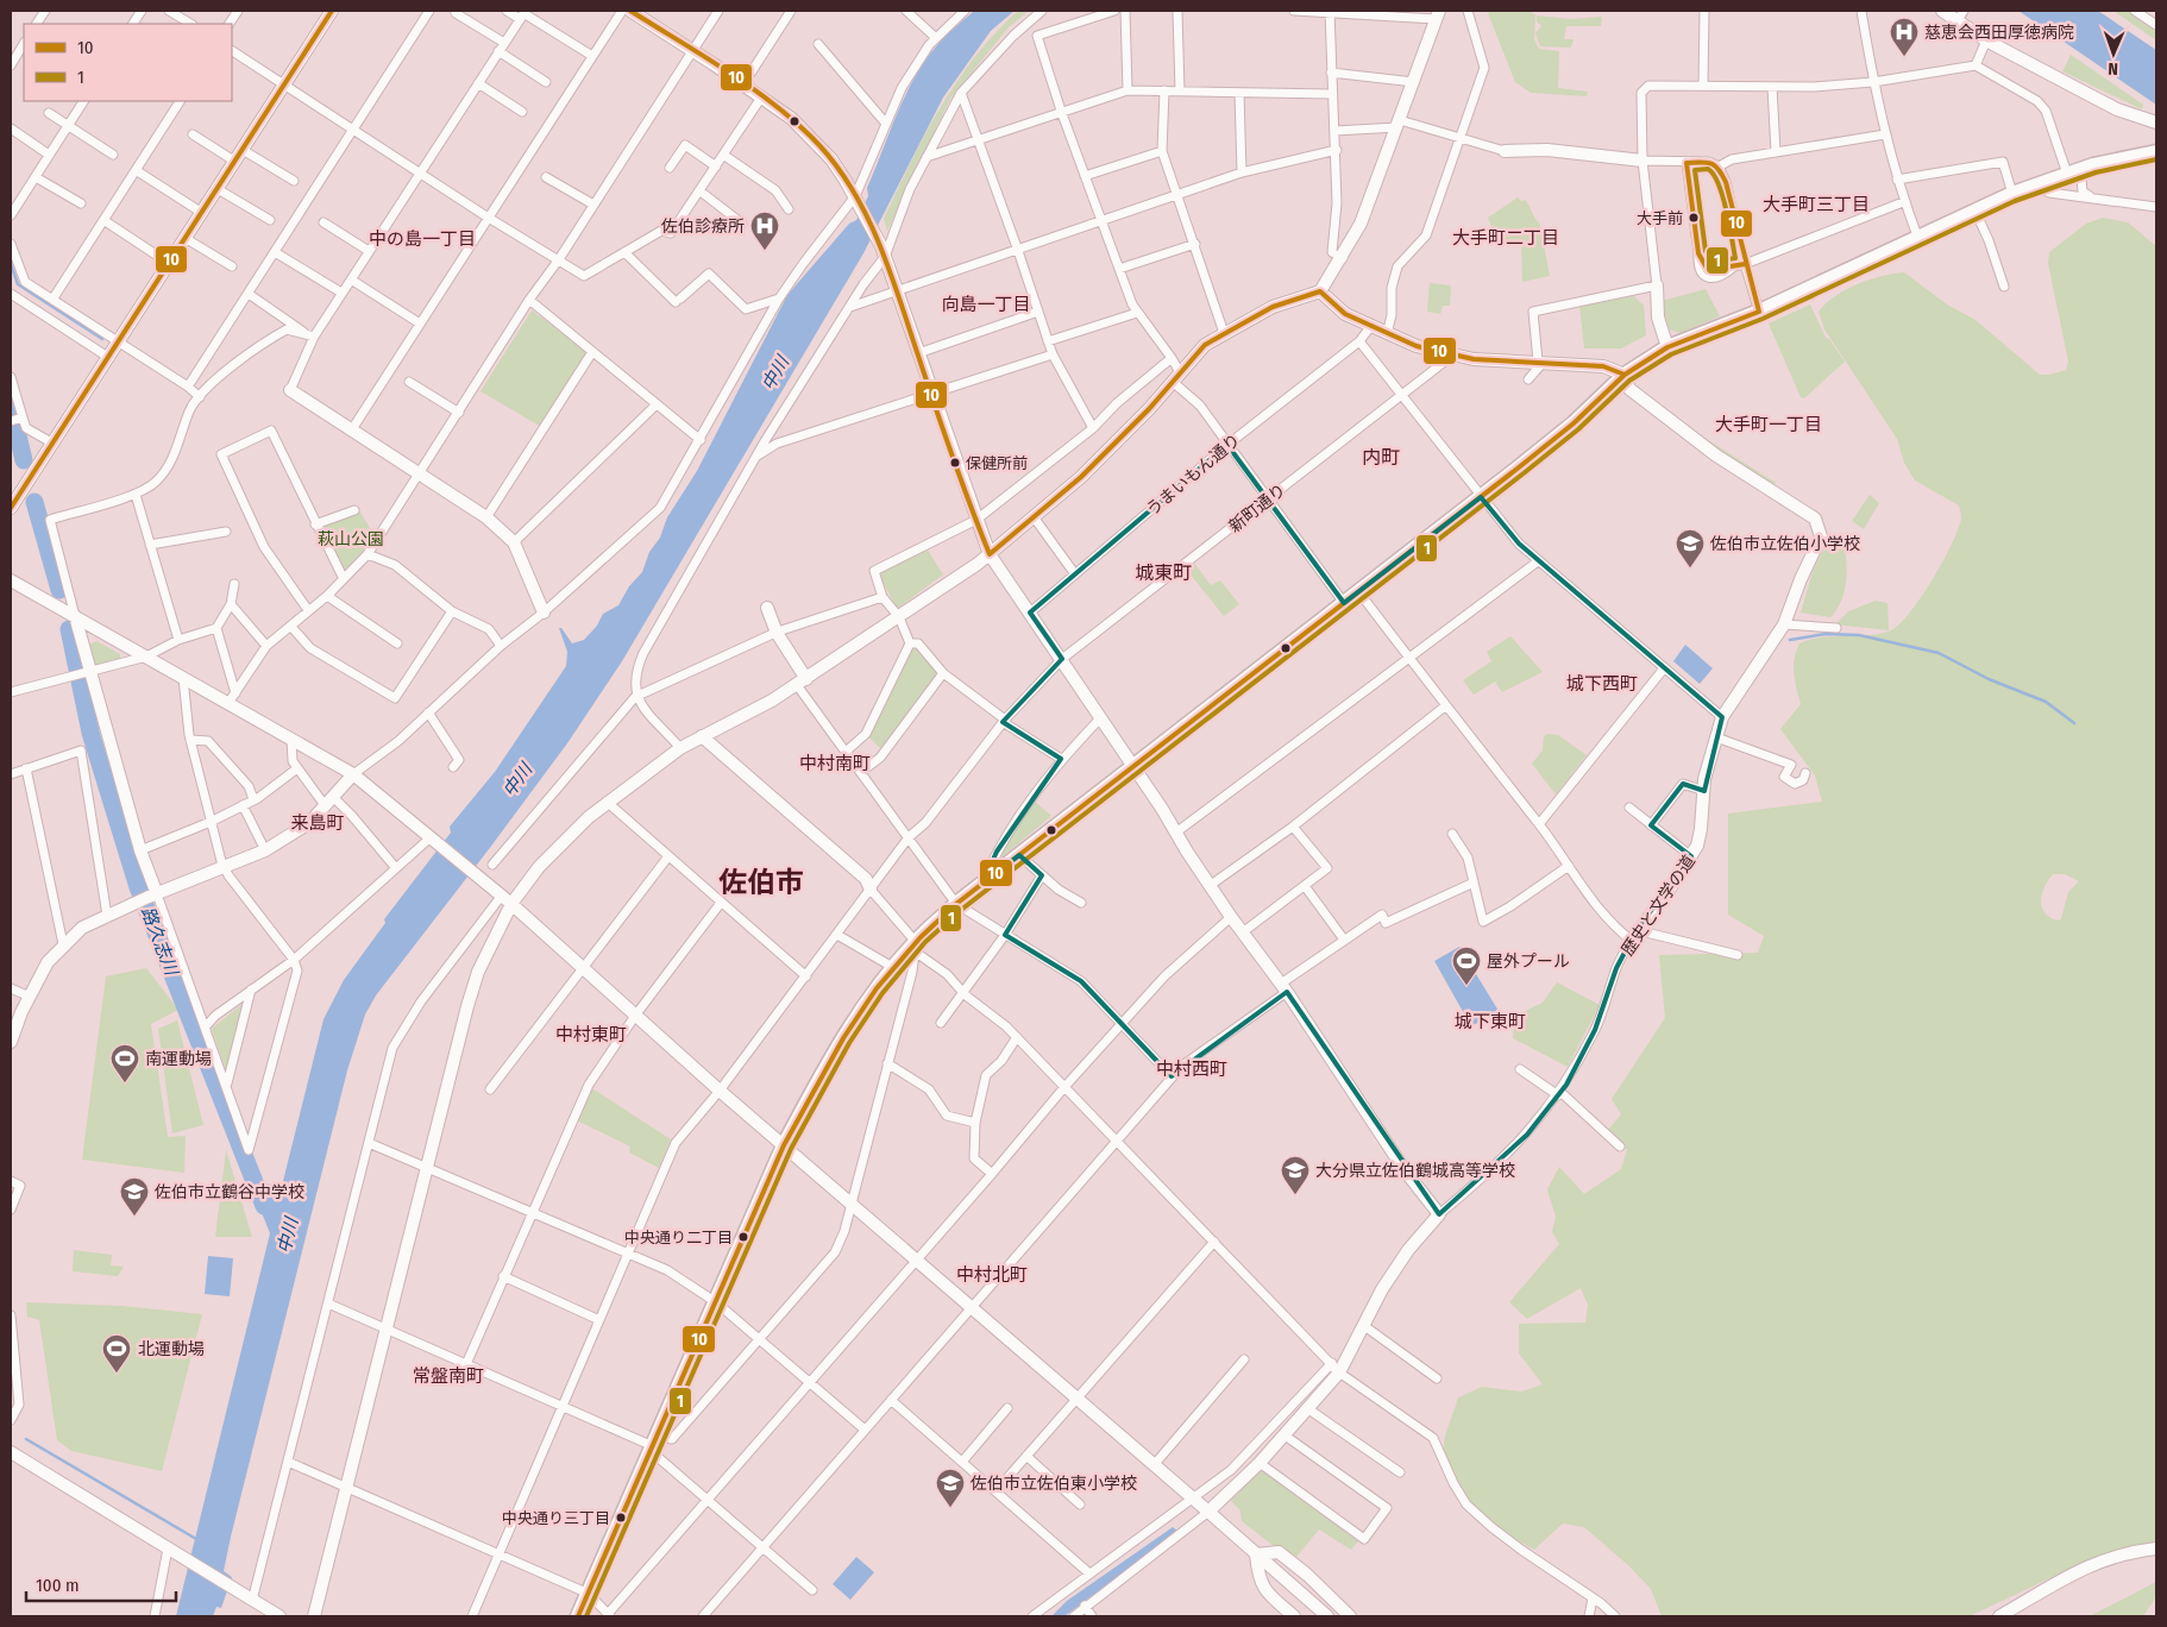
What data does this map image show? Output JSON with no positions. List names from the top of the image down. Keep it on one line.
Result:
{"streets":{"street":["うまいもん通り","新町通り","歴史と文学の道"]},"districts":["大手町三丁目","大手町二丁目","中の島一丁目","向島一丁目","大手町一丁目","内町","城東町","城下西町","中村南町","来島町","佐伯市","城下東町","中村東町","中村西町","中村北町","常盤南町"],"water":["中川","路久志川"],"parks":["萩山公園"],"places":{"hospital":["慈恵会西田厚徳病院","佐伯診療所"],"other":["大手前","保健所前","中央通り二丁目","中央通り三丁目"],"school or university":["佐伯市立佐伯小学校","大分県立佐伯鶴城高等学校","佐伯市立鶴谷中学校","佐伯市立佐伯東小学校"],"sports":["屋外プール","南運動場","北運動場"]},"lines":["transit line 10","transit line 1"],"legend":["10","1"],"scale_bar":"100 m","north":"bottom"}
